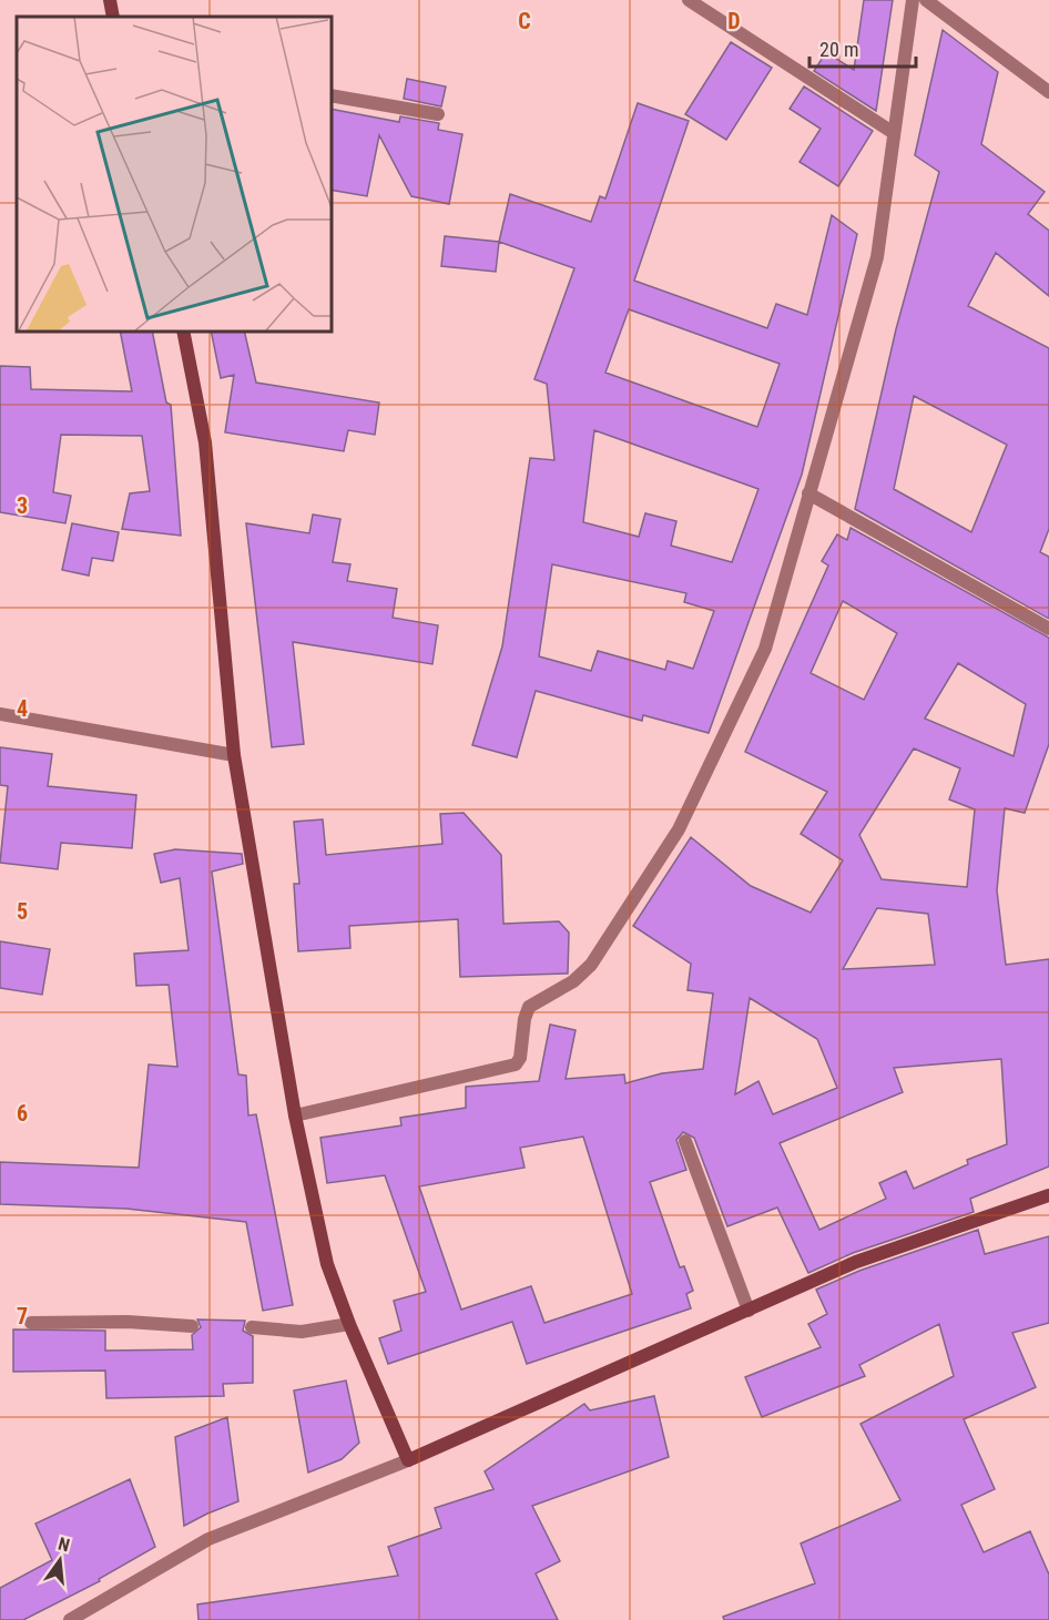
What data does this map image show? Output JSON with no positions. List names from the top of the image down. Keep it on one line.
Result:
{"scale_bar":"20 m","north":"top","grid":{"columns":["C","D"],"rows":["3","4","5","6","7"]}}
